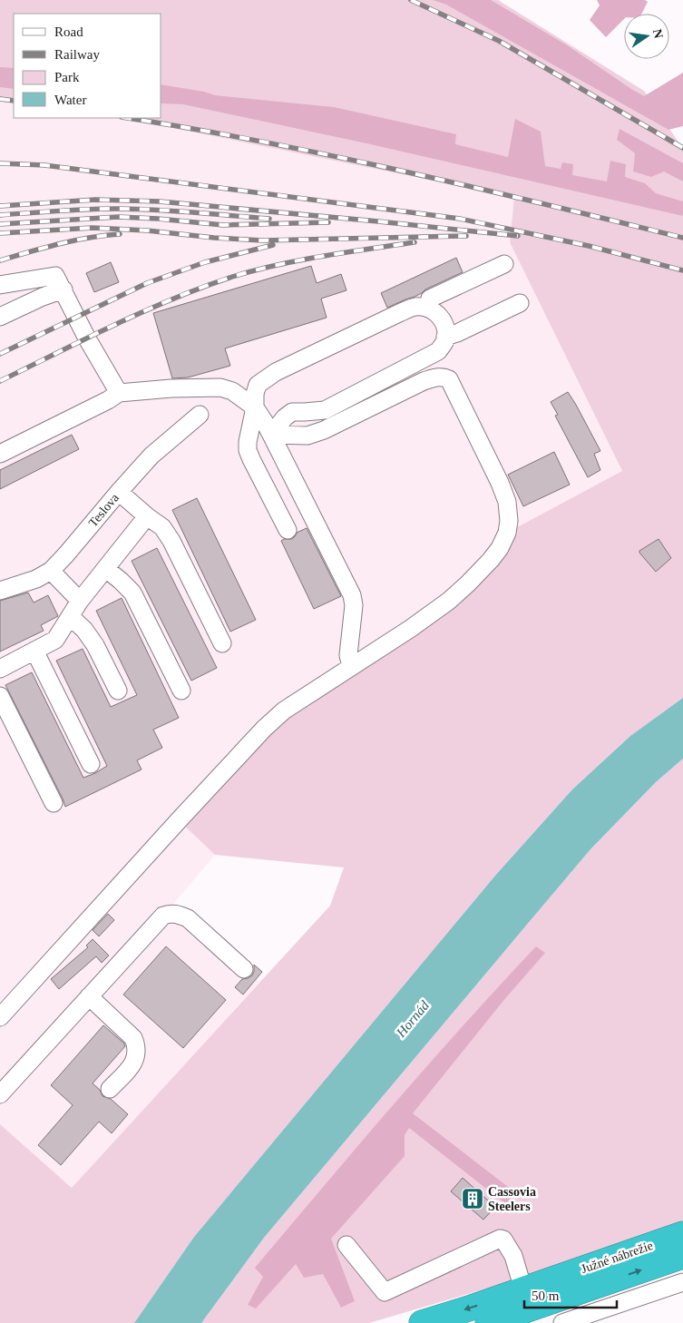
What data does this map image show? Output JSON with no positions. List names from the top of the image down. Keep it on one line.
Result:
{"streets":{"highway":["Južné nábrežie"],"street":["Teslova"]},"water":["Hornád"],"places":{"building":["Cassovia Steelers"]},"legend":["Road","Railway","Park","Water"],"scale_bar":"50 m","north":"right"}
